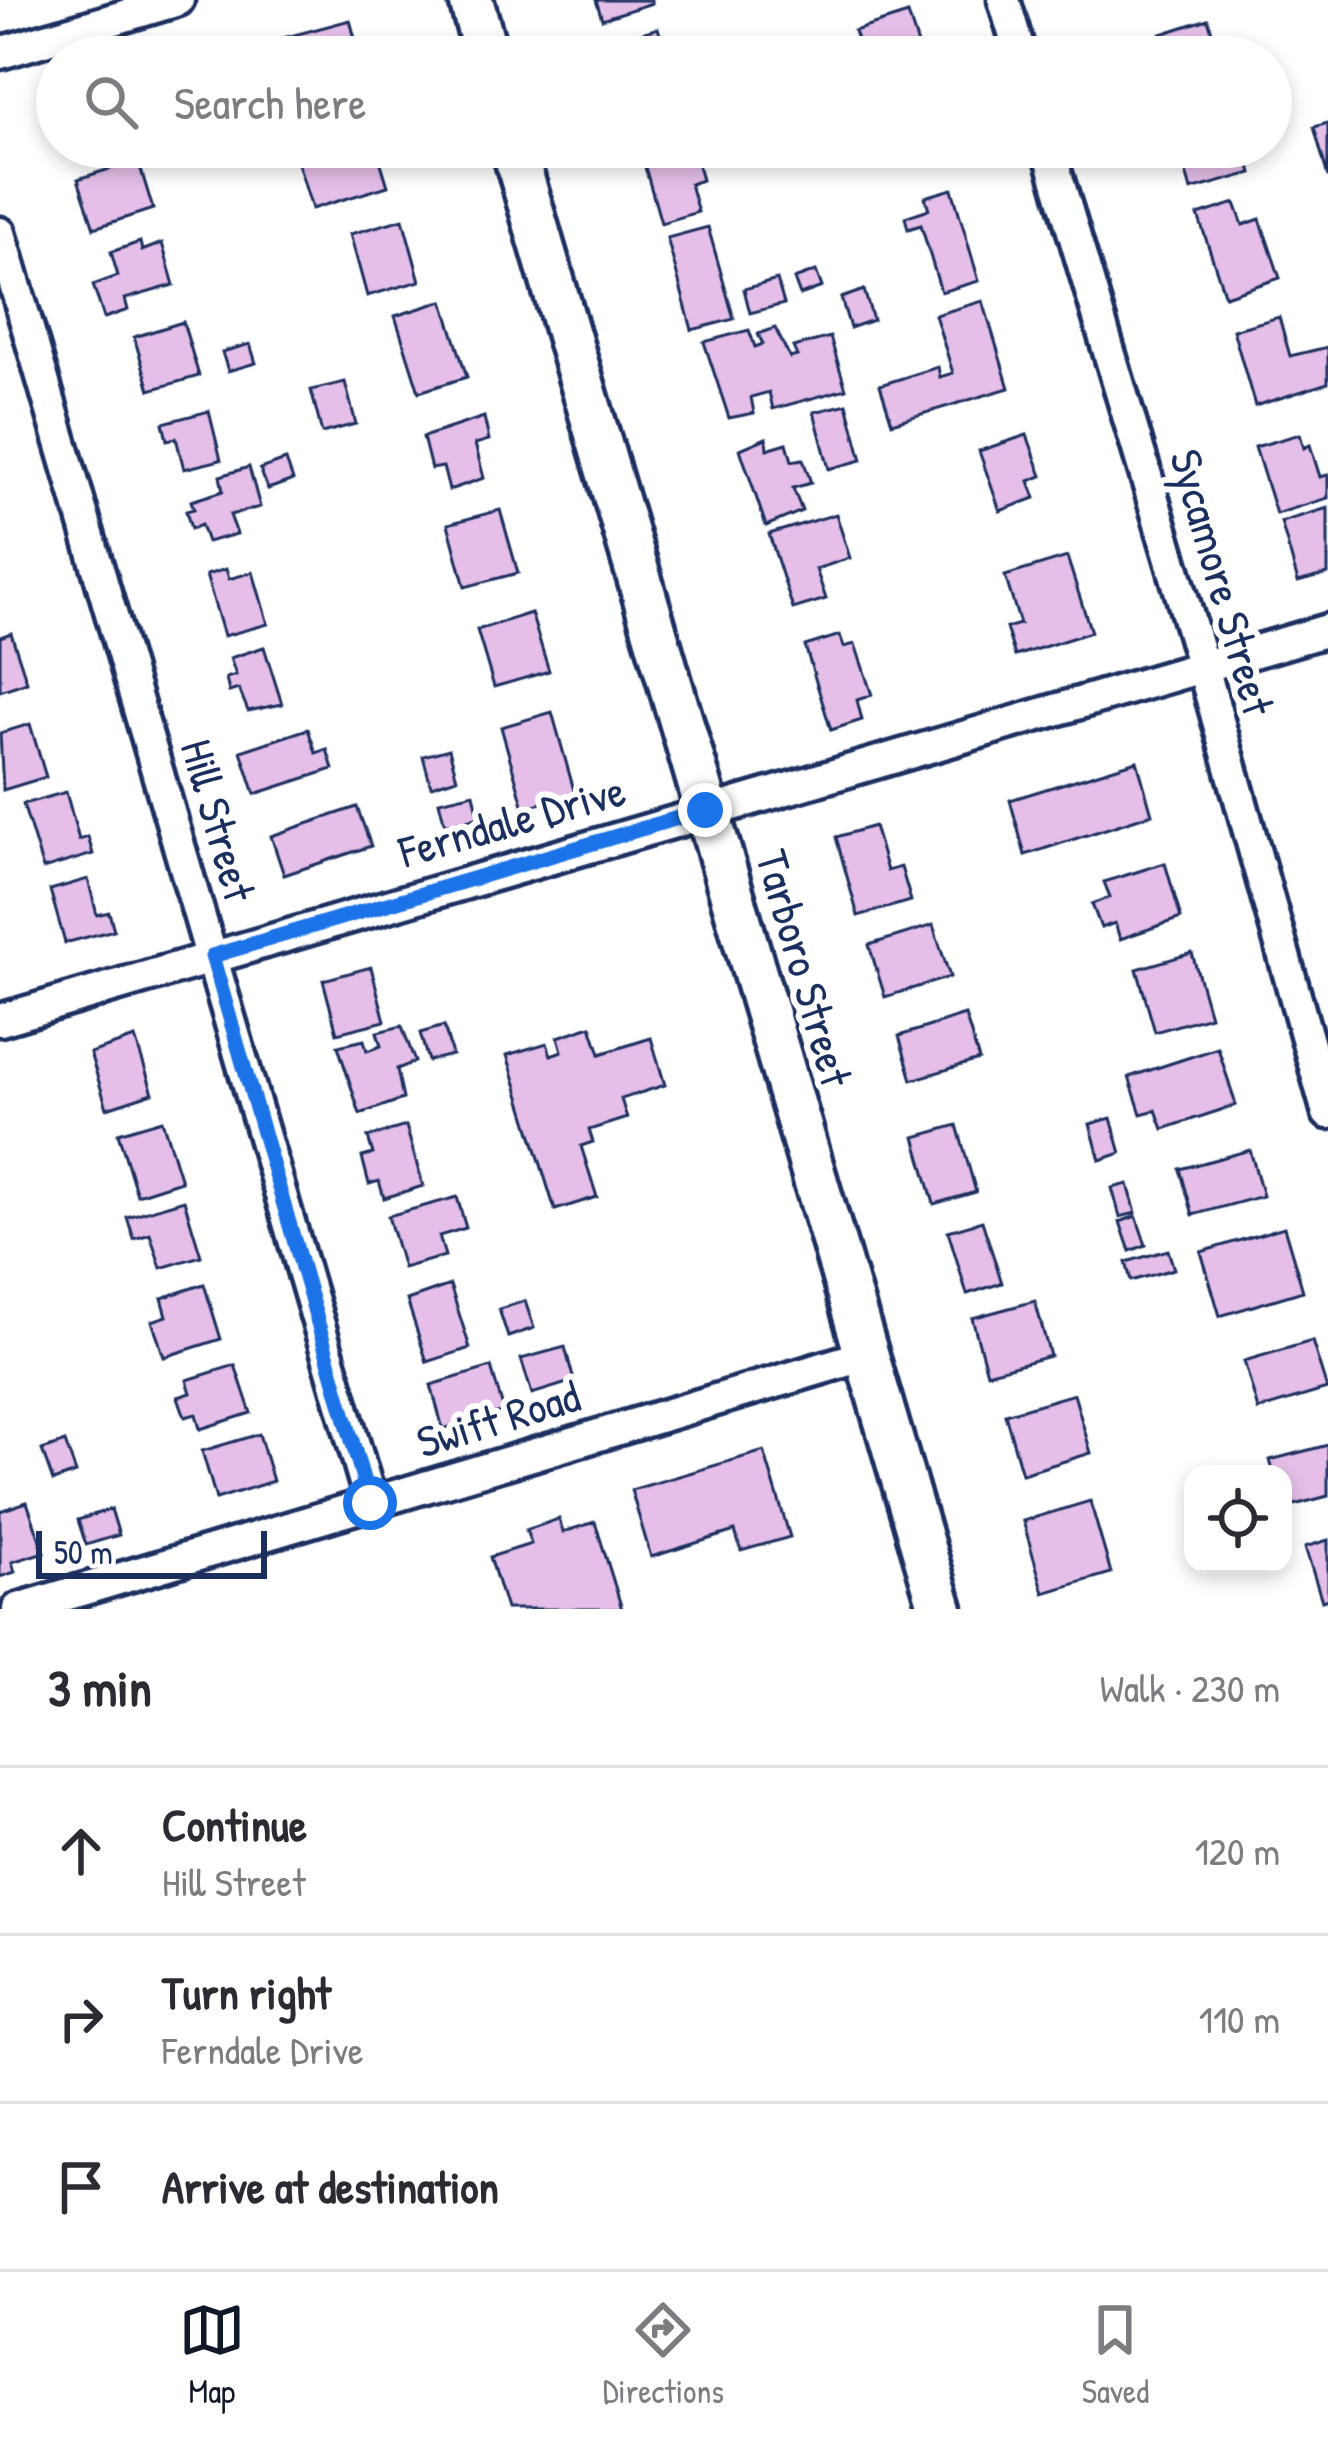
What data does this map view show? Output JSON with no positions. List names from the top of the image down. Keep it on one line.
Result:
{"streets":{"street":["Sycamore Street","Hill Street","Ferndale Drive","Tarboro Street","Swift Road"]},"crossings":[["Sycamore Street","Ferndale Drive"],["Hill Street","Ferndale Drive"],["Hill Street","Swift Road"],["Ferndale Drive","Tarboro Street"],["Tarboro Street","Swift Road"]],"scale_bar":"50 m","page":{"search":"Search here","scale":"50 m","heading":["3 min","Walk · 230 m"],"list":[["Continue","Hill Street","120 m"],["Turn right","Ferndale Drive","110 m"],"Arrive at destination"],"nav":["Map","Directions","Saved"]}}
